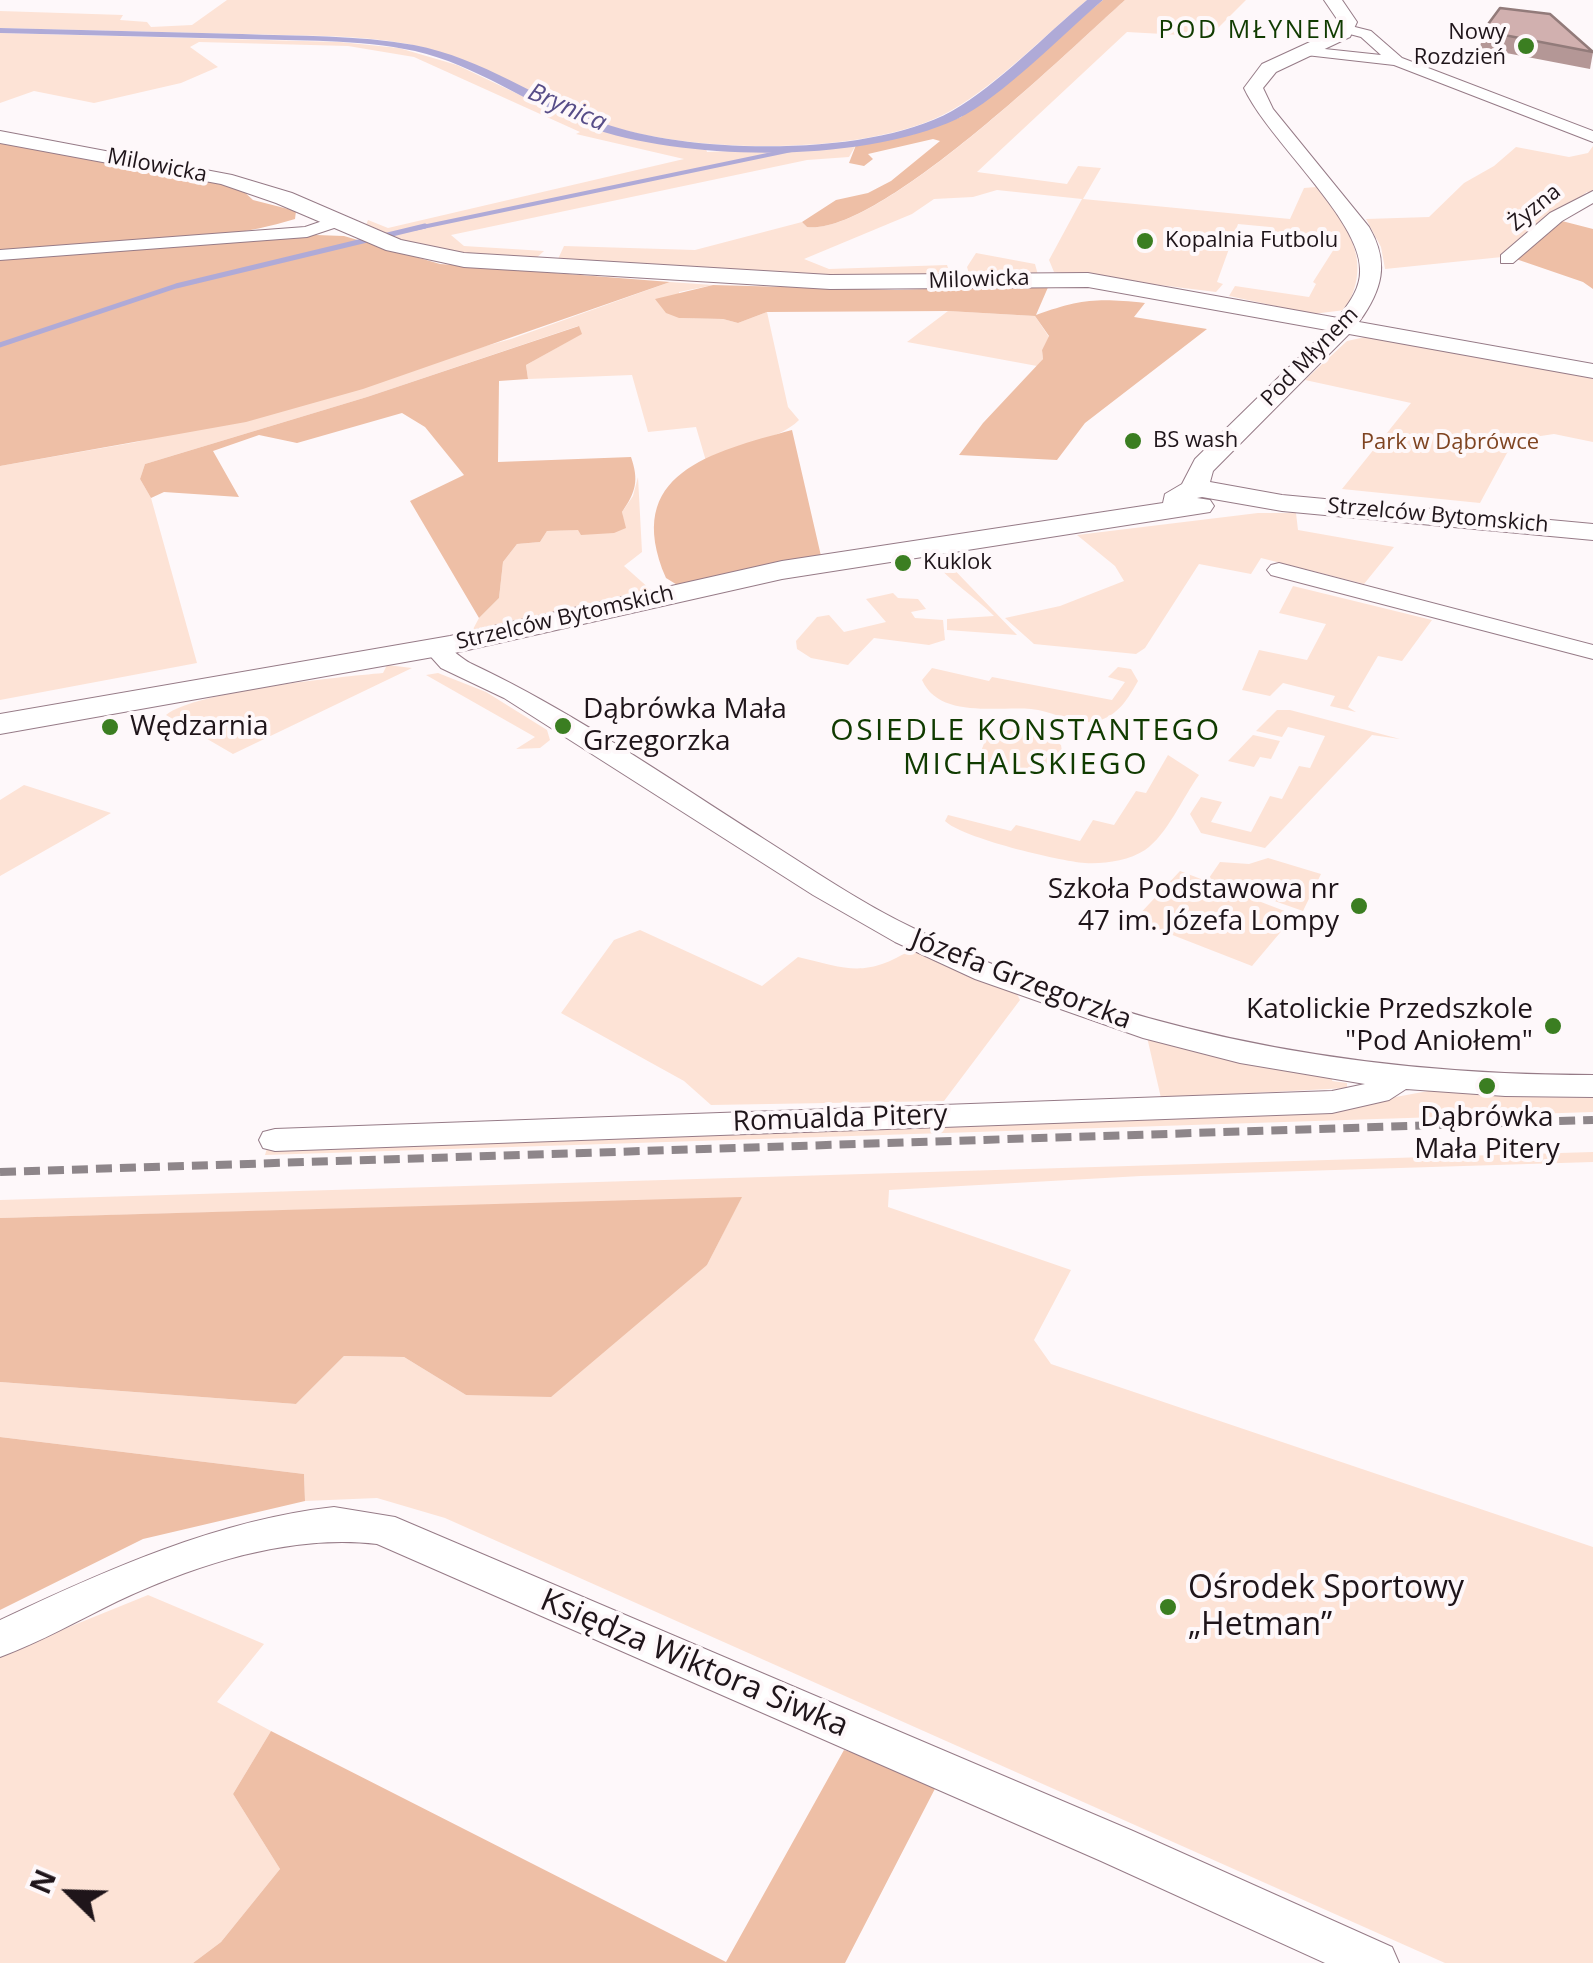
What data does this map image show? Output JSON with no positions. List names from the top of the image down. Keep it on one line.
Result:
{"streets":{"street":["Milowicka","Żyzna","Pod Młynem","Strzelców Bytomskich","Józefa Grzegorzka","Romualda Pitery","Księdza Wiktora Siwka"]},"crossings":[["Milowicka","Pod Młynem"],["Pod Młynem","Strzelców Bytomskich"],["Strzelców Bytomskich","Józefa Grzegorzka"],["Józefa Grzegorzka","Romualda Pitery"]],"districts":["POD MŁYNEM","OSIEDLE KONSTANTEGO MICHALSKIEGO"],"water":["Brynica"],"parks":["Park w Dąbrówce"],"places":["Nowy Rozdzień","Kopalnia Futbolu","BS wash","Kuklok","Dąbrówka Mała Grzegorzka","Wędzarnia","Szkoła Podstawowa nr 47 im. Józefa Lompy","Katolickie Przedszkole \"Pod Aniołem\"","Dąbrówka Mała Pitery","Ośrodek Sportowy „Hetman”"],"north":"top left"}
